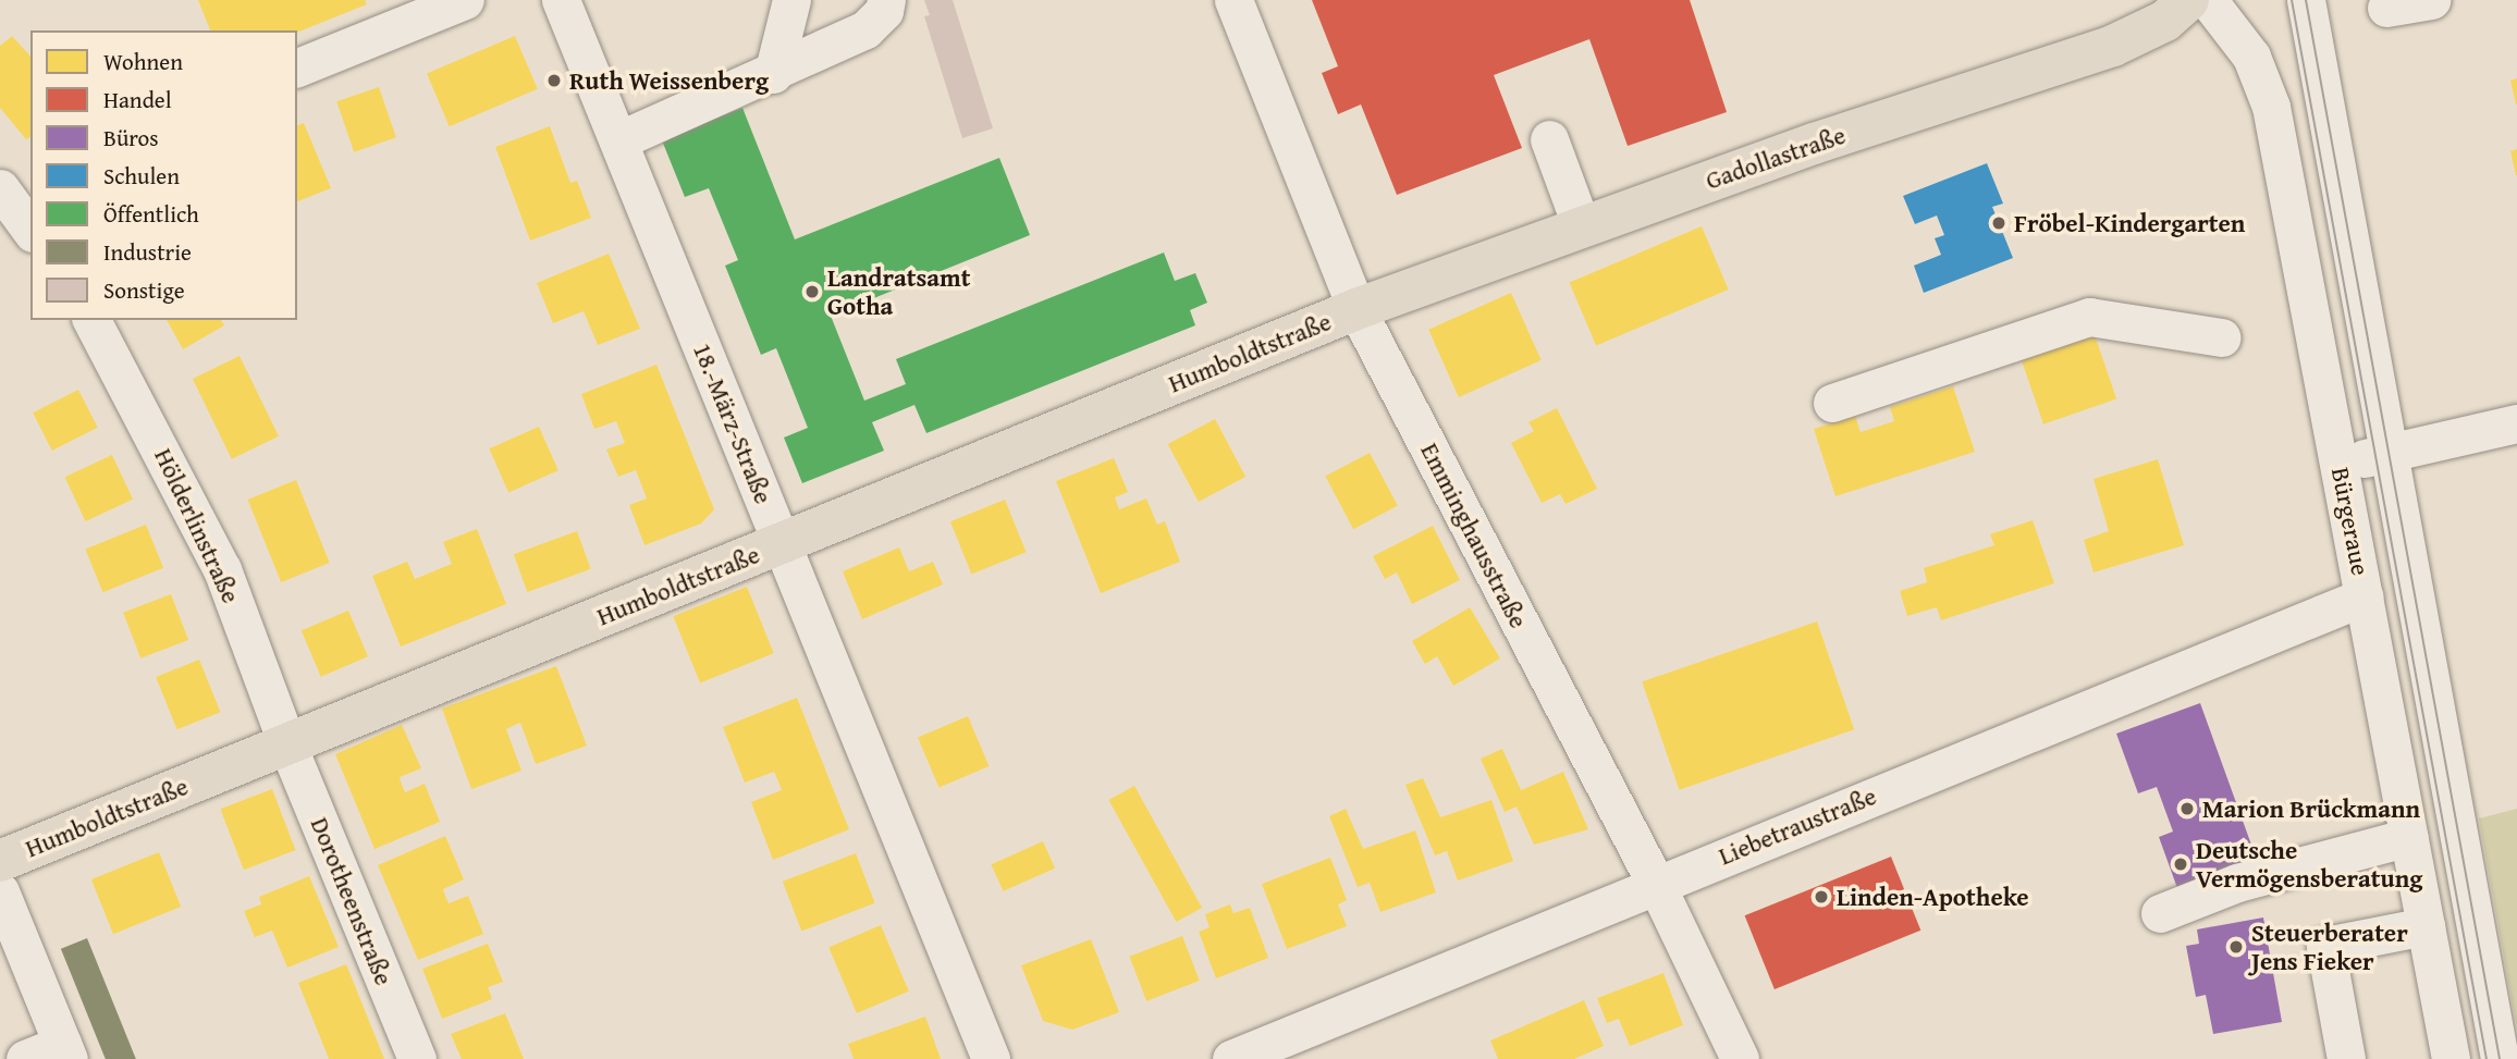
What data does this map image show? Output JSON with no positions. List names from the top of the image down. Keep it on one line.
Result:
{"streets":{"main road":["Gadollastraße","Humboldtstraße"],"street":["18.-März-Straße","Bürgeraue","Hölderlinstraße","Emminghausstraße","Liebetraustraße","Dorotheenstraße"]},"crossings":[["Gadollastraße","Humboldtstraße"],["Gadollastraße","Emminghausstraße"],["Humboldtstraße","18.-März-Straße"],["Humboldtstraße","Hölderlinstraße"],["Humboldtstraße","Emminghausstraße"],["Humboldtstraße","Dorotheenstraße"],["Bürgeraue","Liebetraustraße"],["Hölderlinstraße","Dorotheenstraße"],["Emminghausstraße","Liebetraustraße"]],"places":["Ruth Weissenberg","Fröbel-Kindergarten","Landratsamt Gotha","Marion Brückmann","Deutsche Vermögensberatung","Linden-Apotheke","Steuerberater Jens Fieker"],"legend":["Wohnen","Handel","Büros","Schulen","Öffentlich","Industrie","Sonstige"]}
